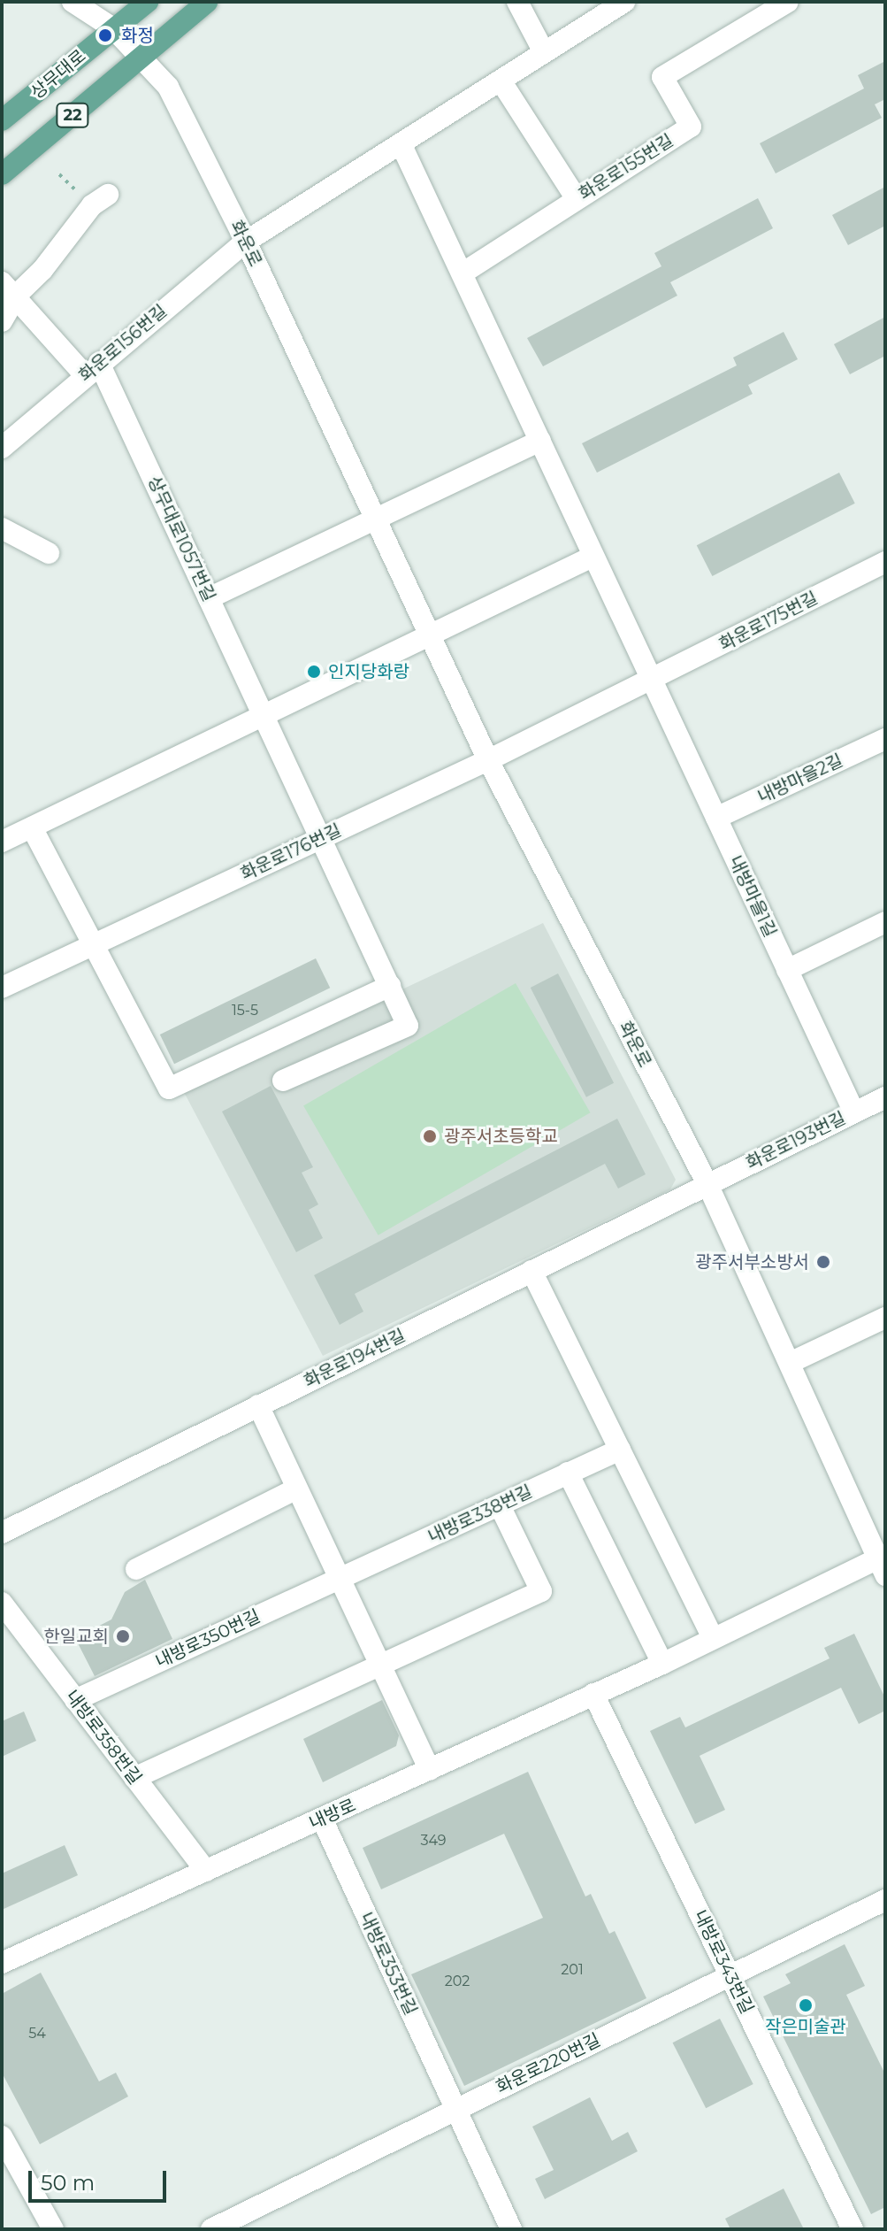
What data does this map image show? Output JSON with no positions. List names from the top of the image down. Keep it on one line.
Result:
{"streets":{"main road":["상무대로","22"],"street":["화운로155번길","화운로","화운로156번길","상무대로1057번길","화운로175번길","내방마을2길","화운로176번길","내방마을1길","화운로193번길","화운로194번길","내방로338번길","내방로350번길","내방로358번길","내방로","내방로343번길","내방로353번길","화운로220번길"]},"crossings":[["상무대로","화운로"],["22","화운로"],["화운로","화운로156번길"],["화운로","화운로175번길"],["화운로","화운로176번길"],["화운로","화운로193번길"],["화운로","화운로194번길"],["화운로","내방로"],["화운로156번길","상무대로1057번길"],["상무대로1057번길","화운로176번길"],["화운로175번길","화운로176번길"],["화운로175번길","내방마을1길"],["내방마을2길","내방마을1길"],["내방마을1길","화운로193번길"],["화운로193번길","화운로194번길"],["내방로338번길","내방로350번길"],["내방로350번길","내방로358번길"],["내방로358번길","내방로"],["내방로","내방로343번길"],["내방로","내방로353번길"],["내방로343번길","화운로220번길"],["내방로353번길","화운로220번길"]],"places":["화정","인지당화랑","광주서초등학교","광주서부소방서","한일교회","작은미술관"],"house_numbers":["15-5","349","201","202","54"],"scale_bar":"50 m"}
